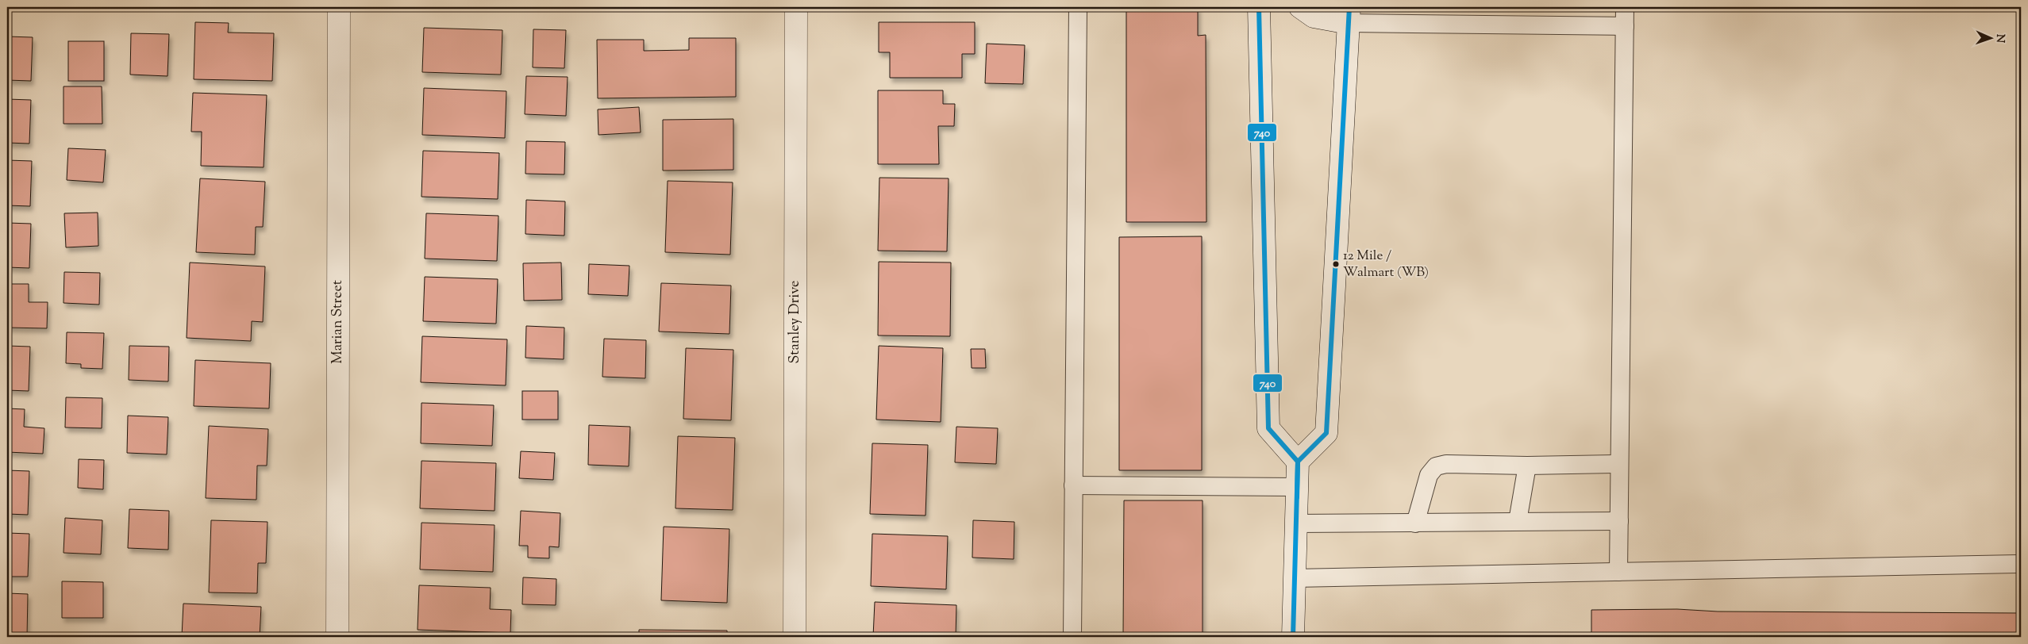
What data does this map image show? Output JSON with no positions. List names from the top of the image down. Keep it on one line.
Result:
{"streets":{"street":["Marian Street","Stanley Drive"]},"places":["12 Mile / Walmart (WB)"],"lines":["transit line 740"],"north":"right"}
